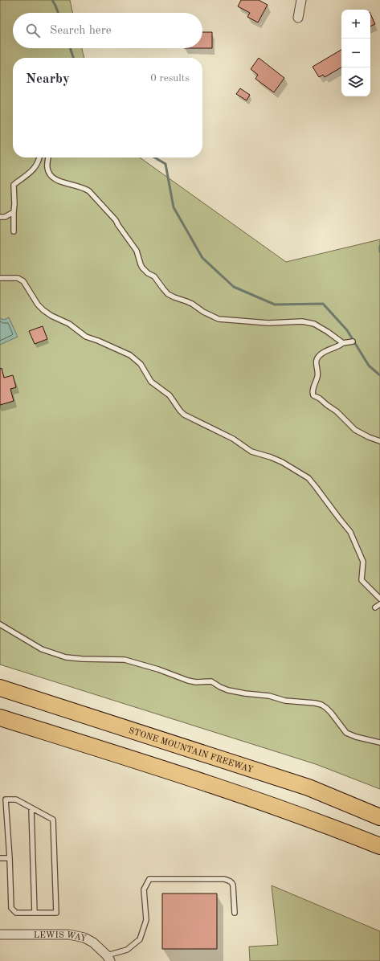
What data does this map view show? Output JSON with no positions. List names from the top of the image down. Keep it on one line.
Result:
{"streets":{"highway":["STONE MOUNTAIN FREEWAY"],"street":["LEWIS WAY"]},"page":{"map_buttons":["+","−"],"search":"Search here","heading":["Nearby","0 results"]}}
